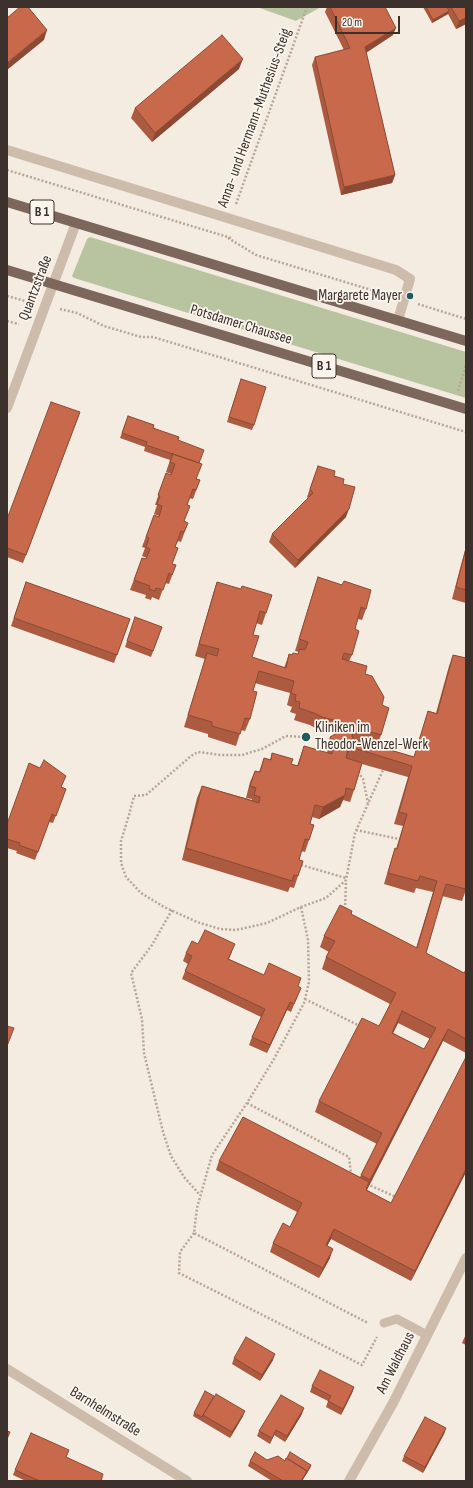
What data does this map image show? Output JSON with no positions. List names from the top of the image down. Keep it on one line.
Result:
{"streets":{"main road":["B 1","Potsdamer Chaussee"],"street":["Quantzstraße","Am Waldhaus","Barnhelmstraße"],"path":["Anna- und Hermann-Muthesius-Steig"]},"crossings":[["B 1","Quantzstraße"],["Quantzstraße","Potsdamer Chaussee"]],"places":["Margarete Mayer","Kliniken im Theodor-Wenzel-Werk"],"scale_bar":"20 m"}
